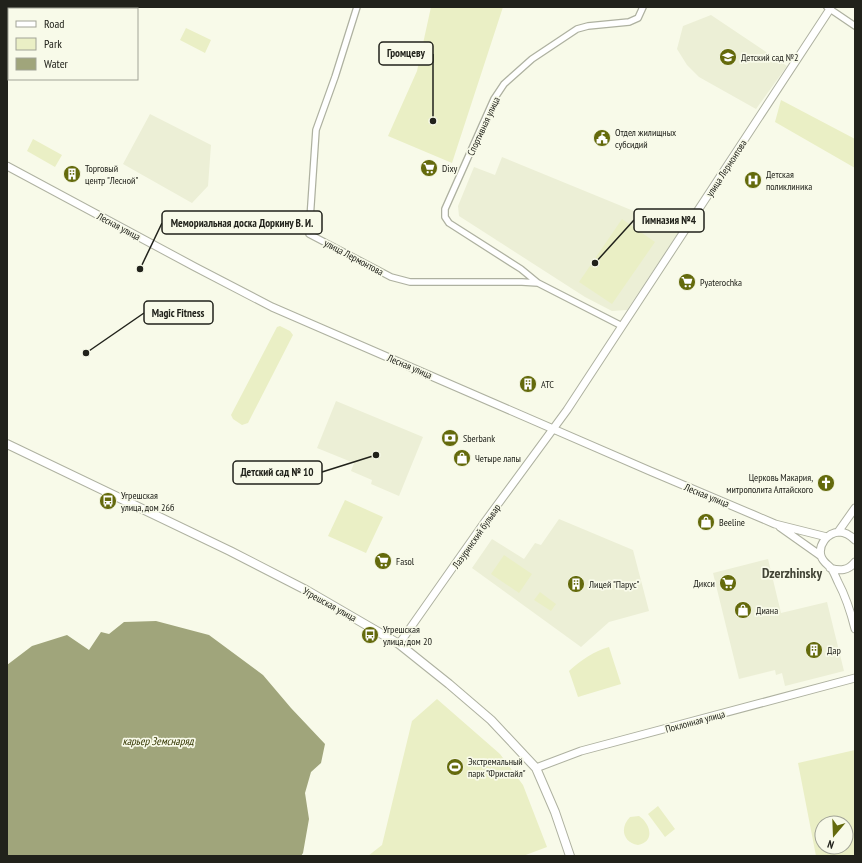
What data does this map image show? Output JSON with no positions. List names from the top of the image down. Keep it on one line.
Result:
{"streets":{"main road":["Угрешская улица"],"street":["Спортивная улица","улица Лермонтова","Лесная улица","Лазуринский бульвар","Поклонная улица"]},"crossings":[["Спортивная улица","улица Лермонтова"],["улица Лермонтова","Лесная улица"],["улица Лермонтова","Лазуринский бульвар"],["Лесная улица","Лазуринский бульвар"],["Лазуринский бульвар","Угрешская улица"],["Угрешская улица","Поклонная улица"]],"districts":["Dzerzhinsky"],"water":["карьер Земснаряд"],"places":{"school or university":["Детский сад №2"],"other":["Громцеву","Гимназия №4","Мемориальная доска Доркину В. И.","Magic Fitness","Детский сад № 10"],"public building":["Отдел жилищных субсидий"],"supermarket":["Dixy","Pyaterochka","Fasol","Дикси"],"building":["Торговый центр \"Лесной\"","АТС","Лицей \"Парус\"","Дар"],"hospital":["Детская поликлиника"],"bank":["Sberbank"],"shop":["Четыре лапы","Beeline","Диана"],"church":["Церковь Макария, митрополита Алтайского"],"bus stop":["Угрешская улица, дом 26б","Угрешская улица, дом 20"],"sports":["Экстремальный парк \"Фристайл\""]},"legend":["Road","Park","Water"],"north":"bottom"}
